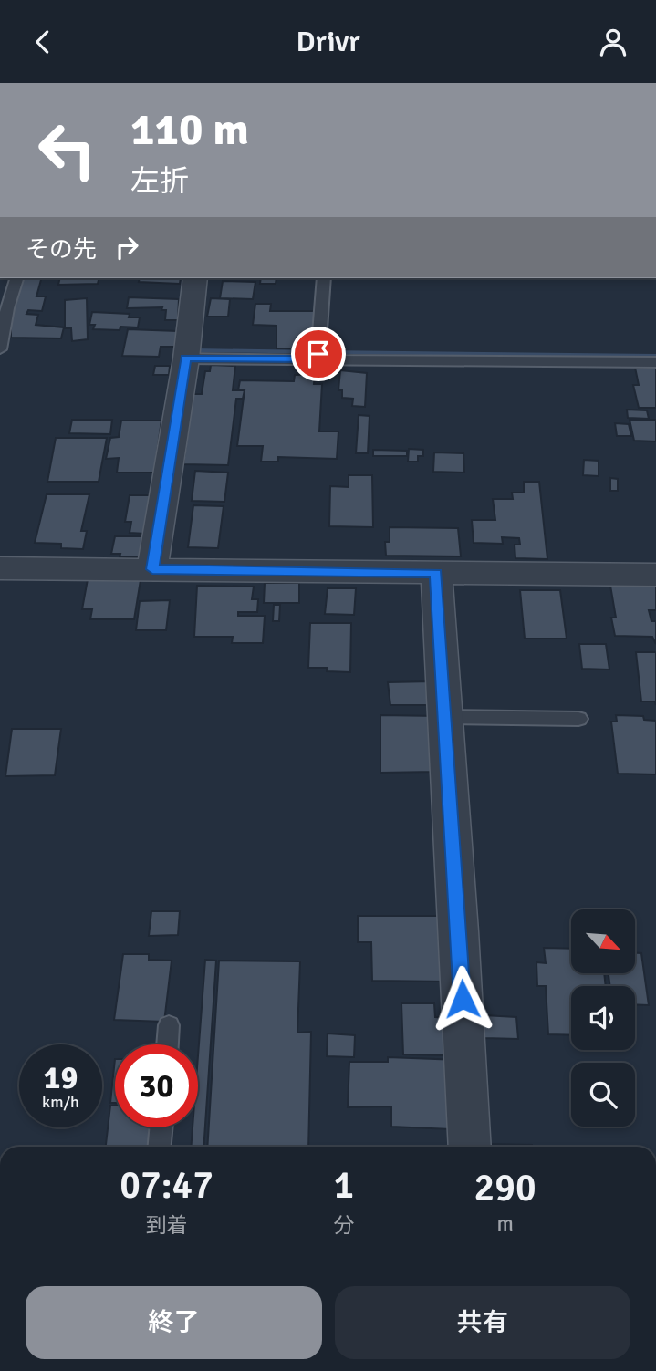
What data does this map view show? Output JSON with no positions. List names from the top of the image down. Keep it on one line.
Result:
{"north":"bottom right","page":{"header":"Drivr","turn":["110 m","左折"],"then":"その先","speed":"19 km/h","limit":"30","eta":["07:47","到着","1","分","290","m"],"buttons":["終了","共有"]}}
